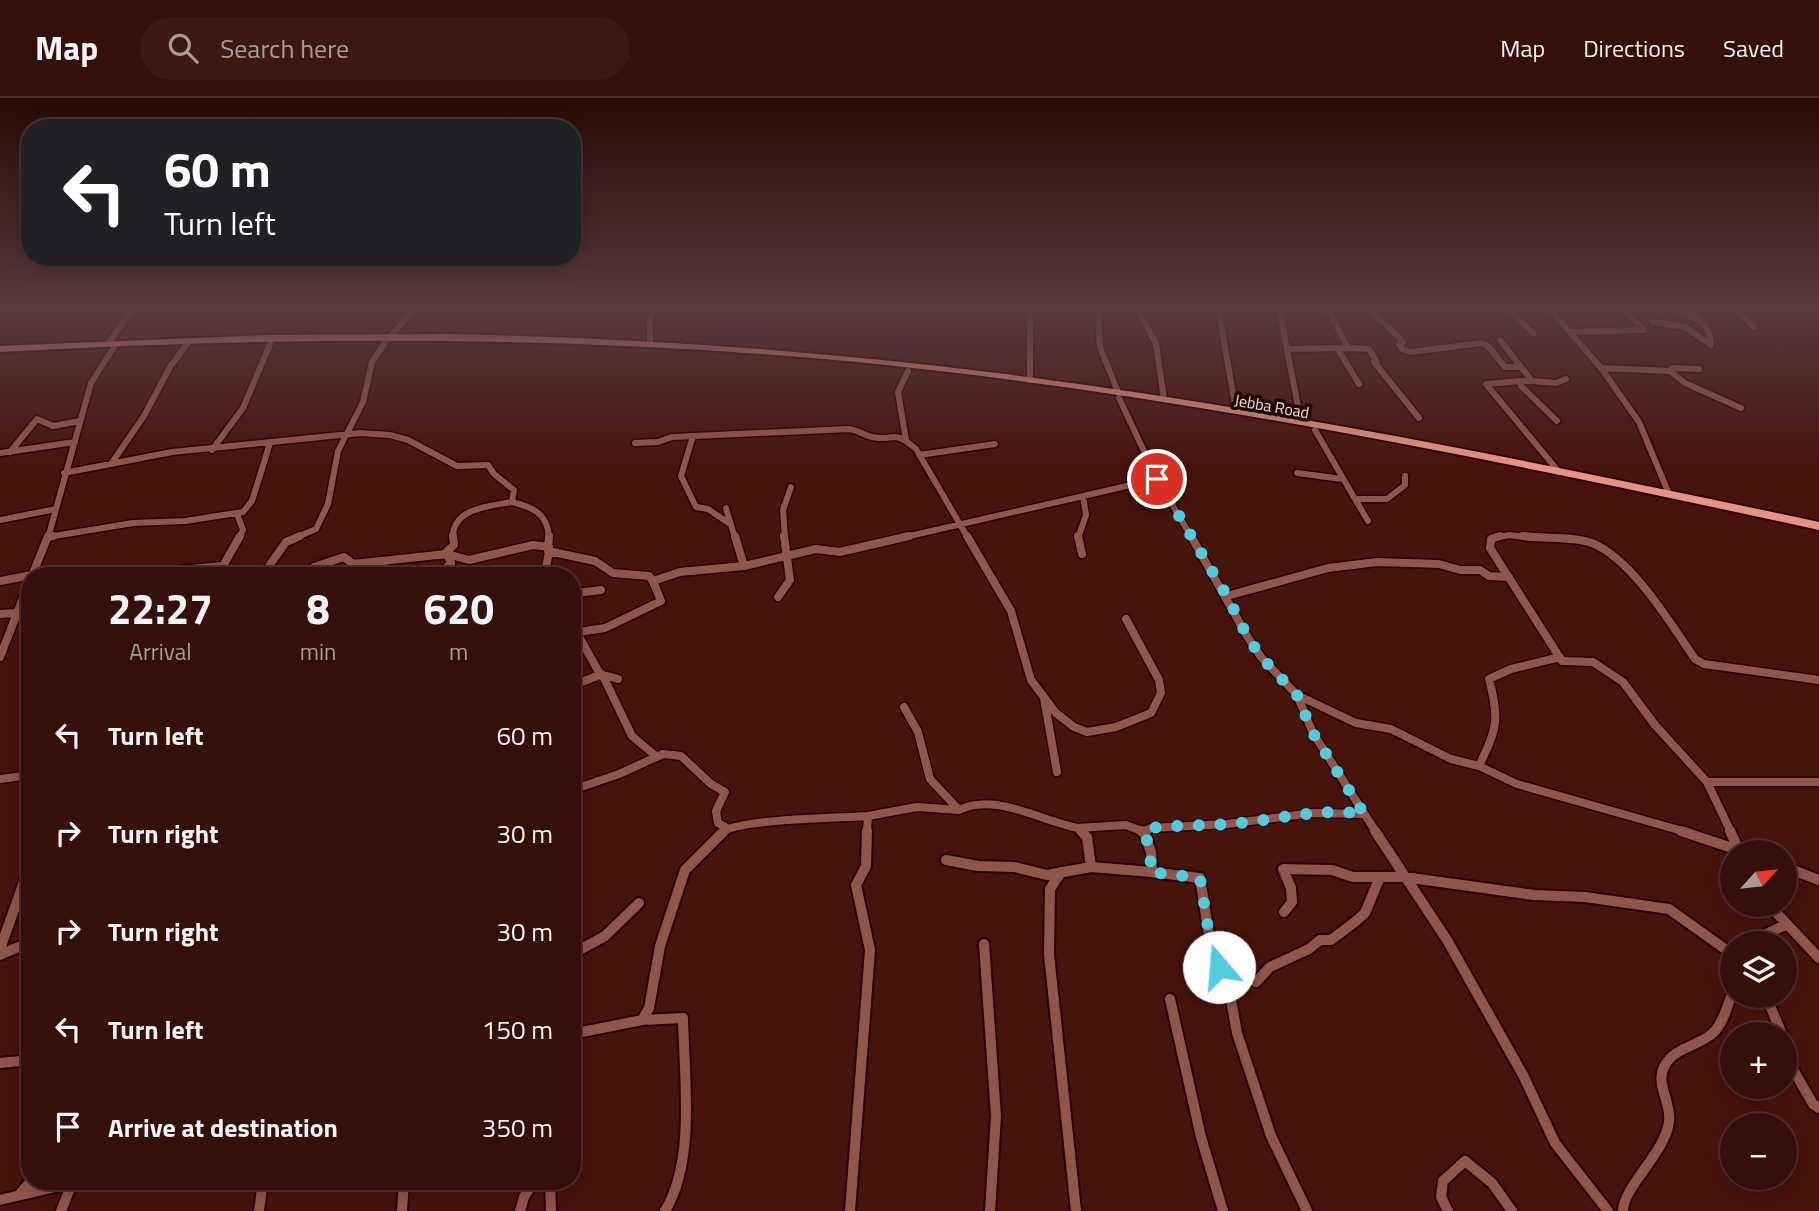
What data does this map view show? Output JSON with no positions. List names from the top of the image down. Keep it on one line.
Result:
{"streets":{"highway":["Jebba Road"]},"north":"top right","page":{"header":"Map","search":"Search here","nav":["Map","Directions","Saved"],"turn":["60 m","Turn left"],"eta":["22:27","Arrival","8","min","620","m"],"list":[{"name":"Turn left","value":"60 m"},{"name":"Turn right","value":"30 m"},{"name":"Turn right","value":"30 m"},{"name":"Turn left","value":"150 m"},{"name":"Arrive at destination","value":"350 m"}],"map_buttons":["+","−"]}}
